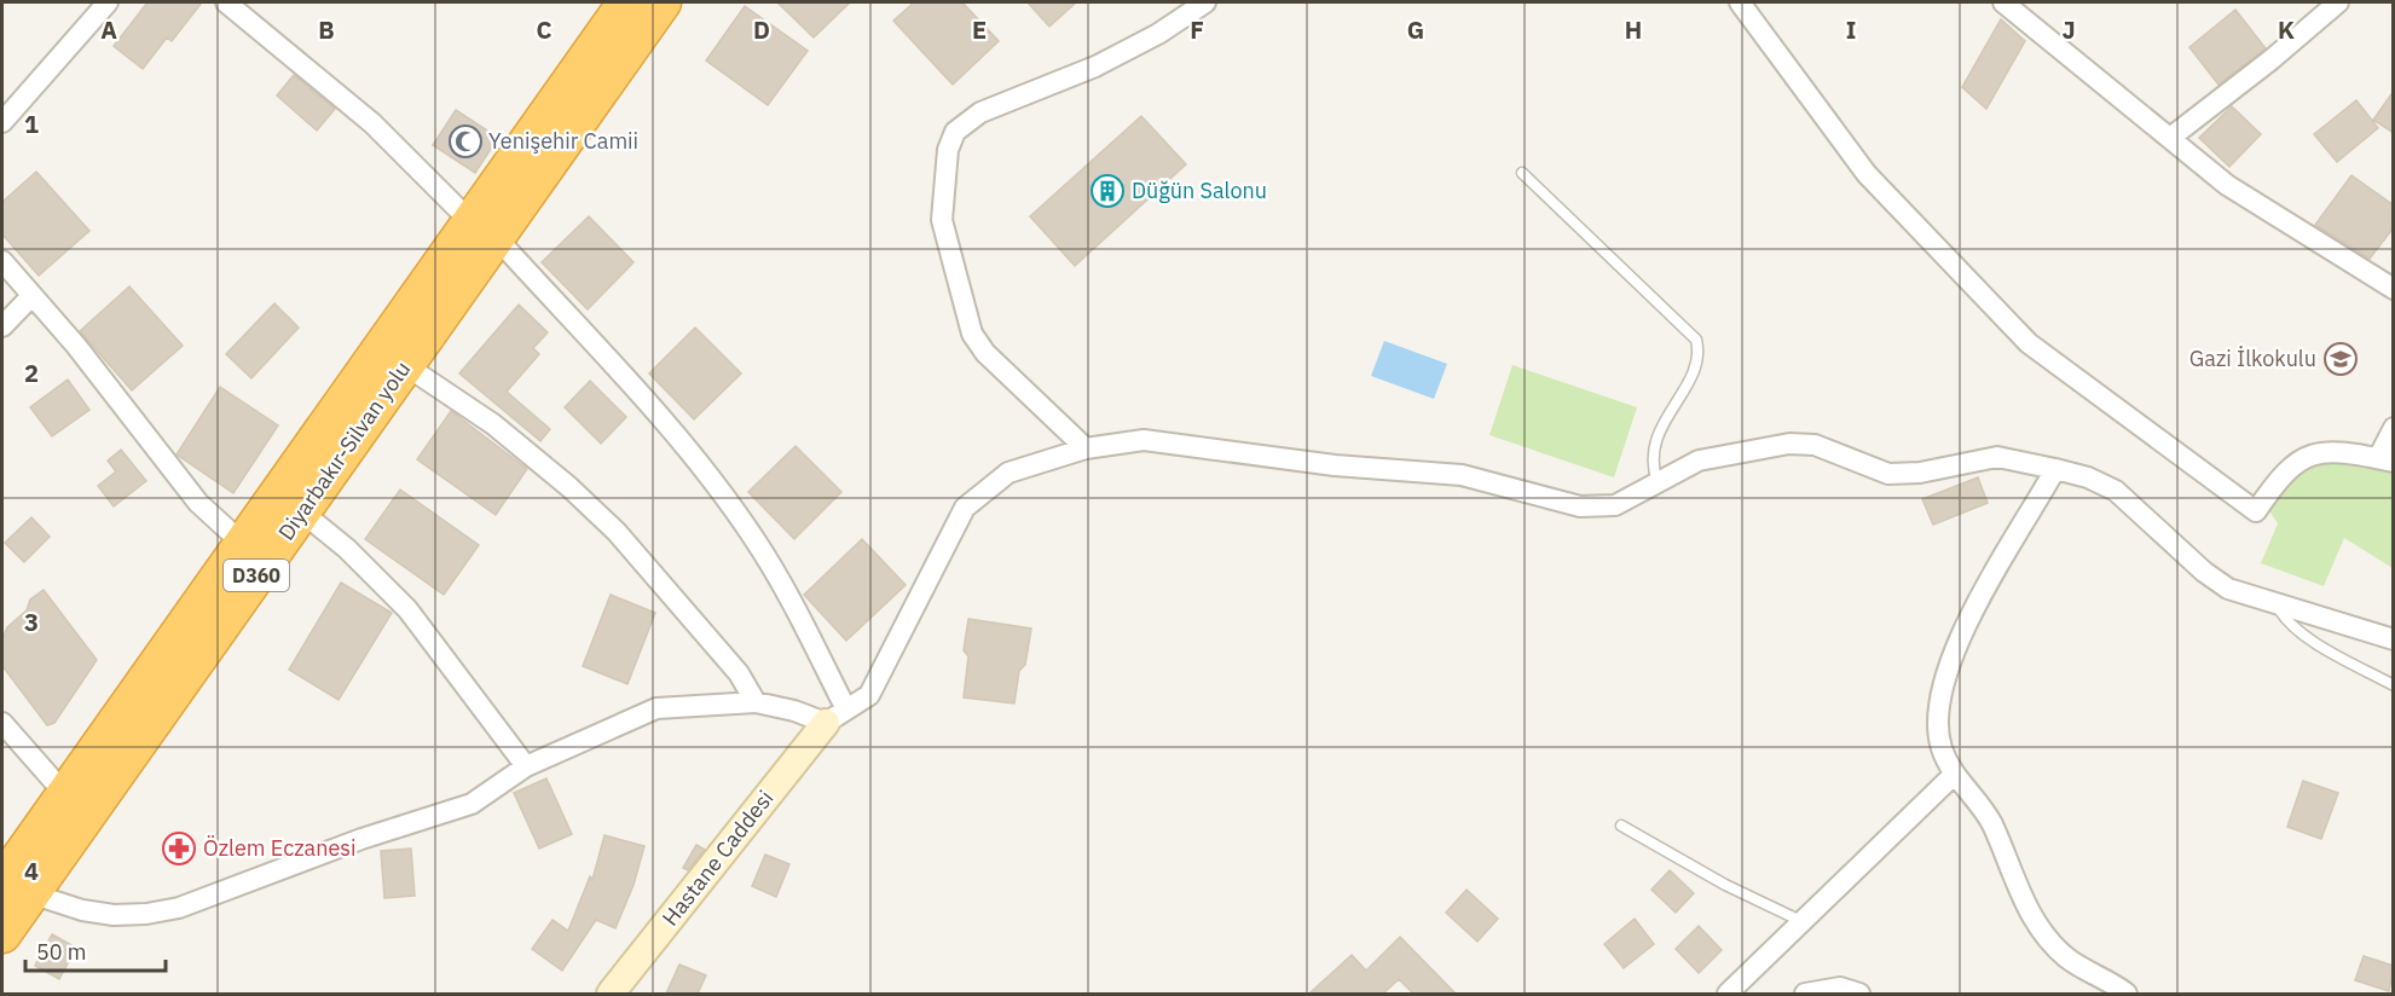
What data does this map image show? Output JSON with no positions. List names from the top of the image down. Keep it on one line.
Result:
{"streets":{"highway":["Diyarbakır-Silvan yolu","D360"],"street":["Hastane Caddesi"]},"places":{"mosque":["Yenişehir Camii"],"building":["Düğün Salonu"],"school or university":["Gazi İlkokulu"],"pharmacy":["Özlem Eczanesi"]},"scale_bar":"50 m","grid":{"columns":["A","B","C","D","E","F","G","H","I","J","K"],"rows":["1","2","3","4"]}}
